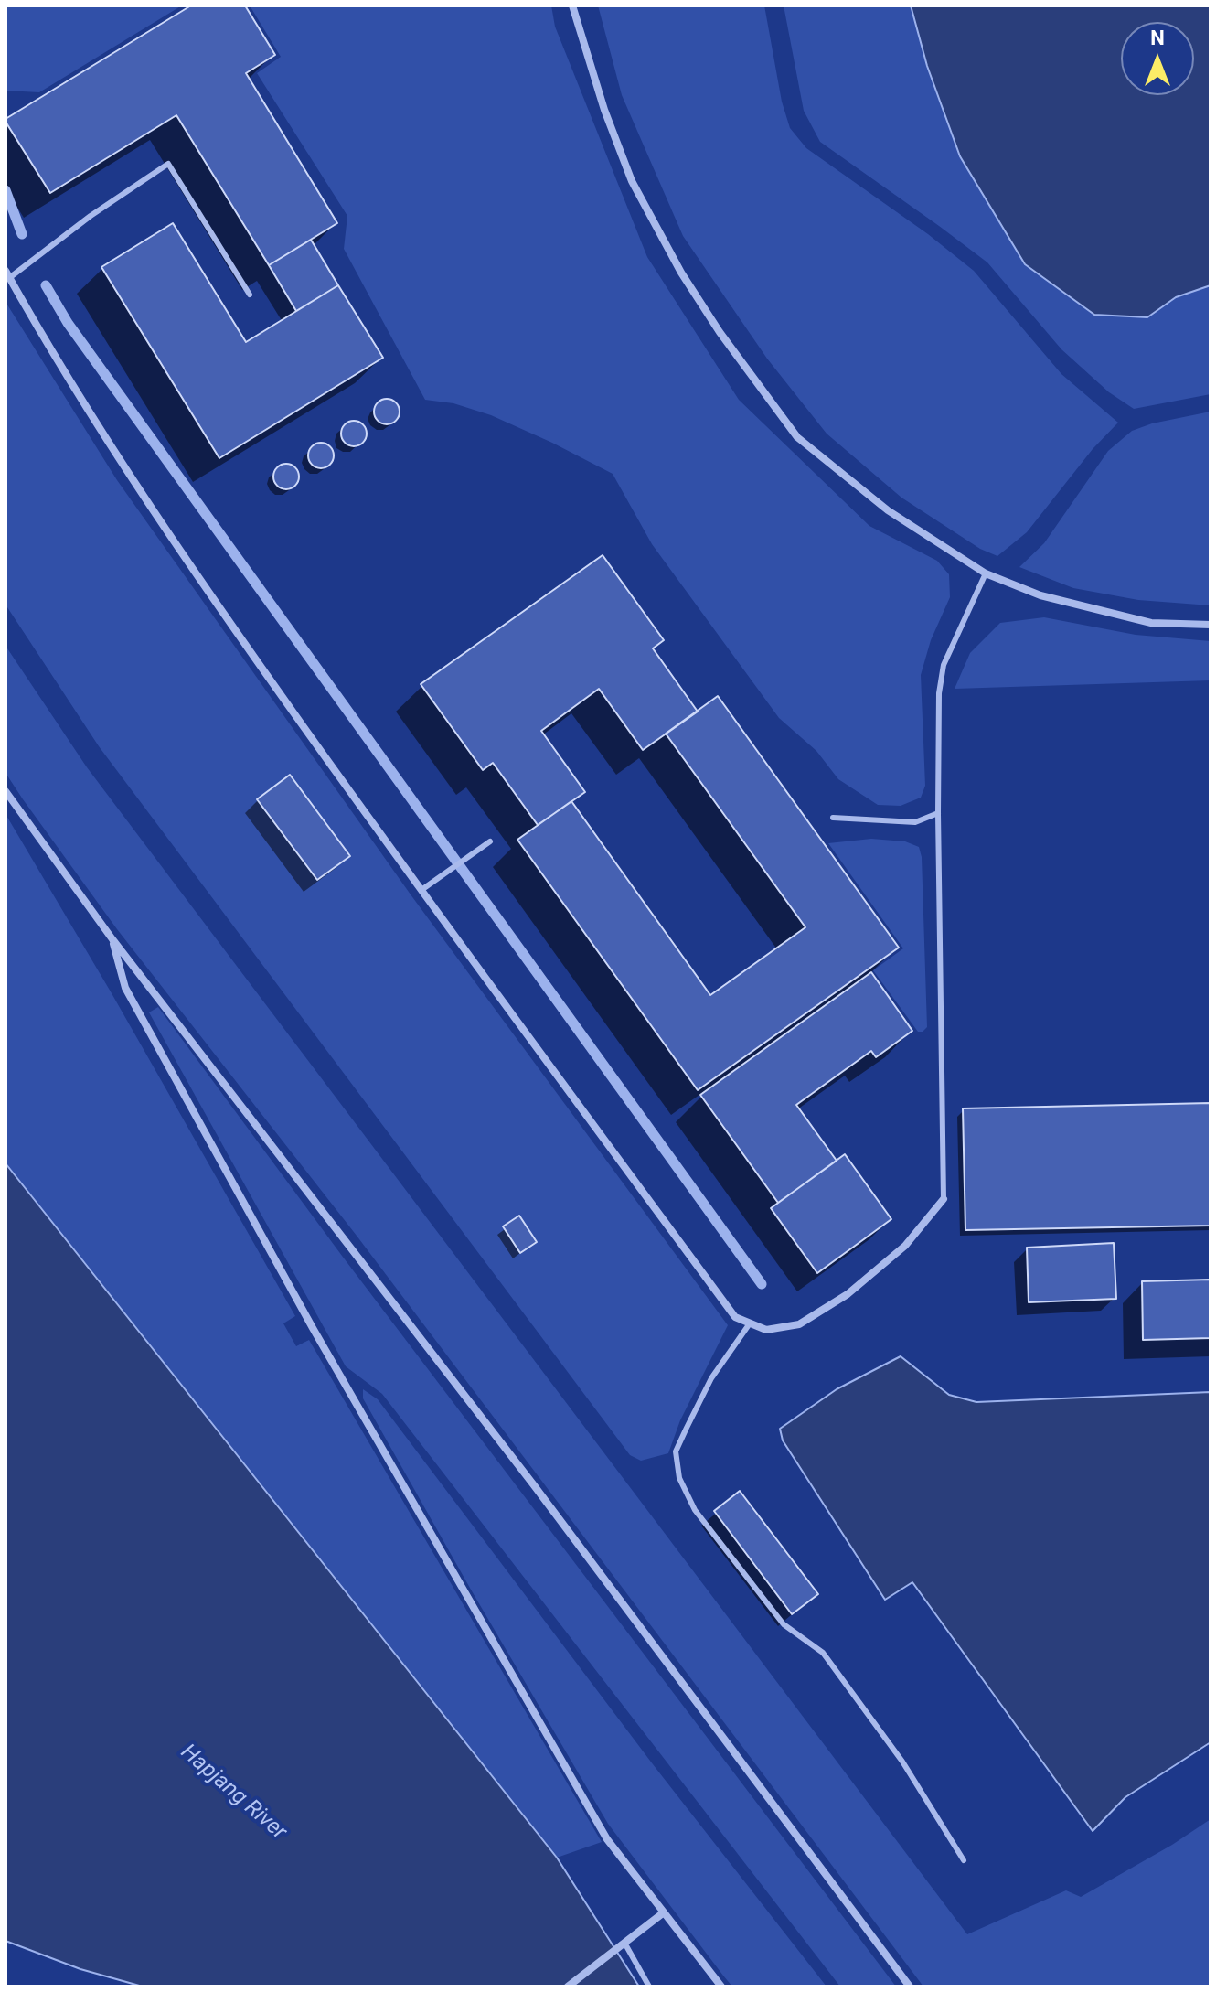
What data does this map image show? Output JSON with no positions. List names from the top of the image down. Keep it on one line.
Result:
{"water":["Hapjang River"],"north":"top"}
